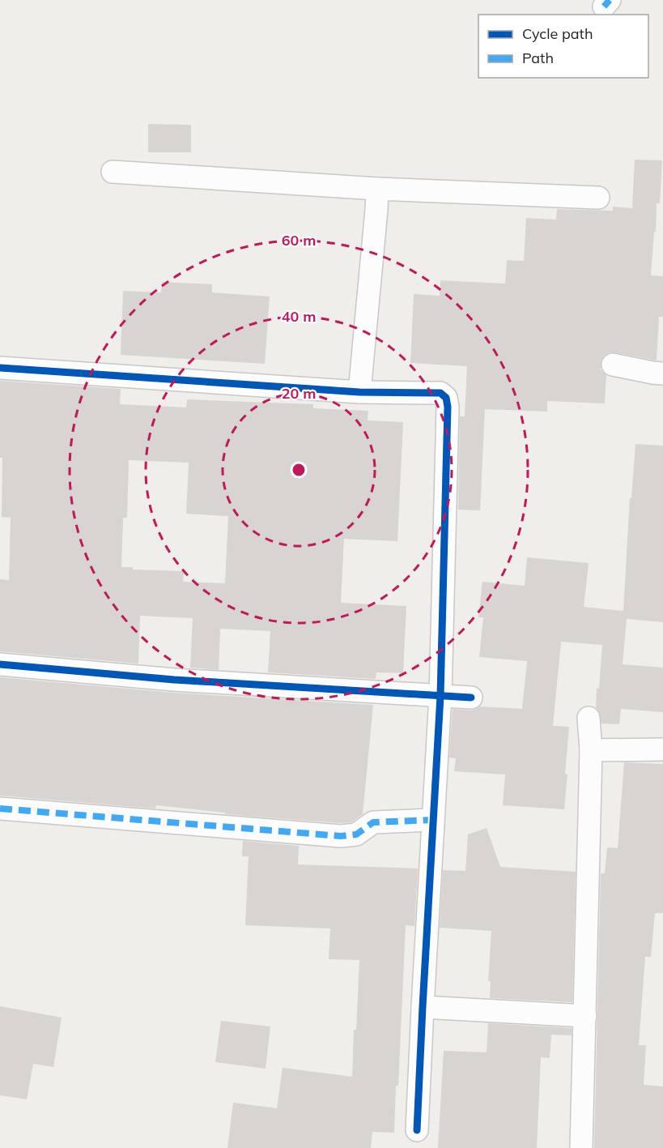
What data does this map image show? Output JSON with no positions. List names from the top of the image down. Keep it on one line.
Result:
{"legend":["Cycle path","Path"],"rings":["60 m","40 m","20 m"]}
